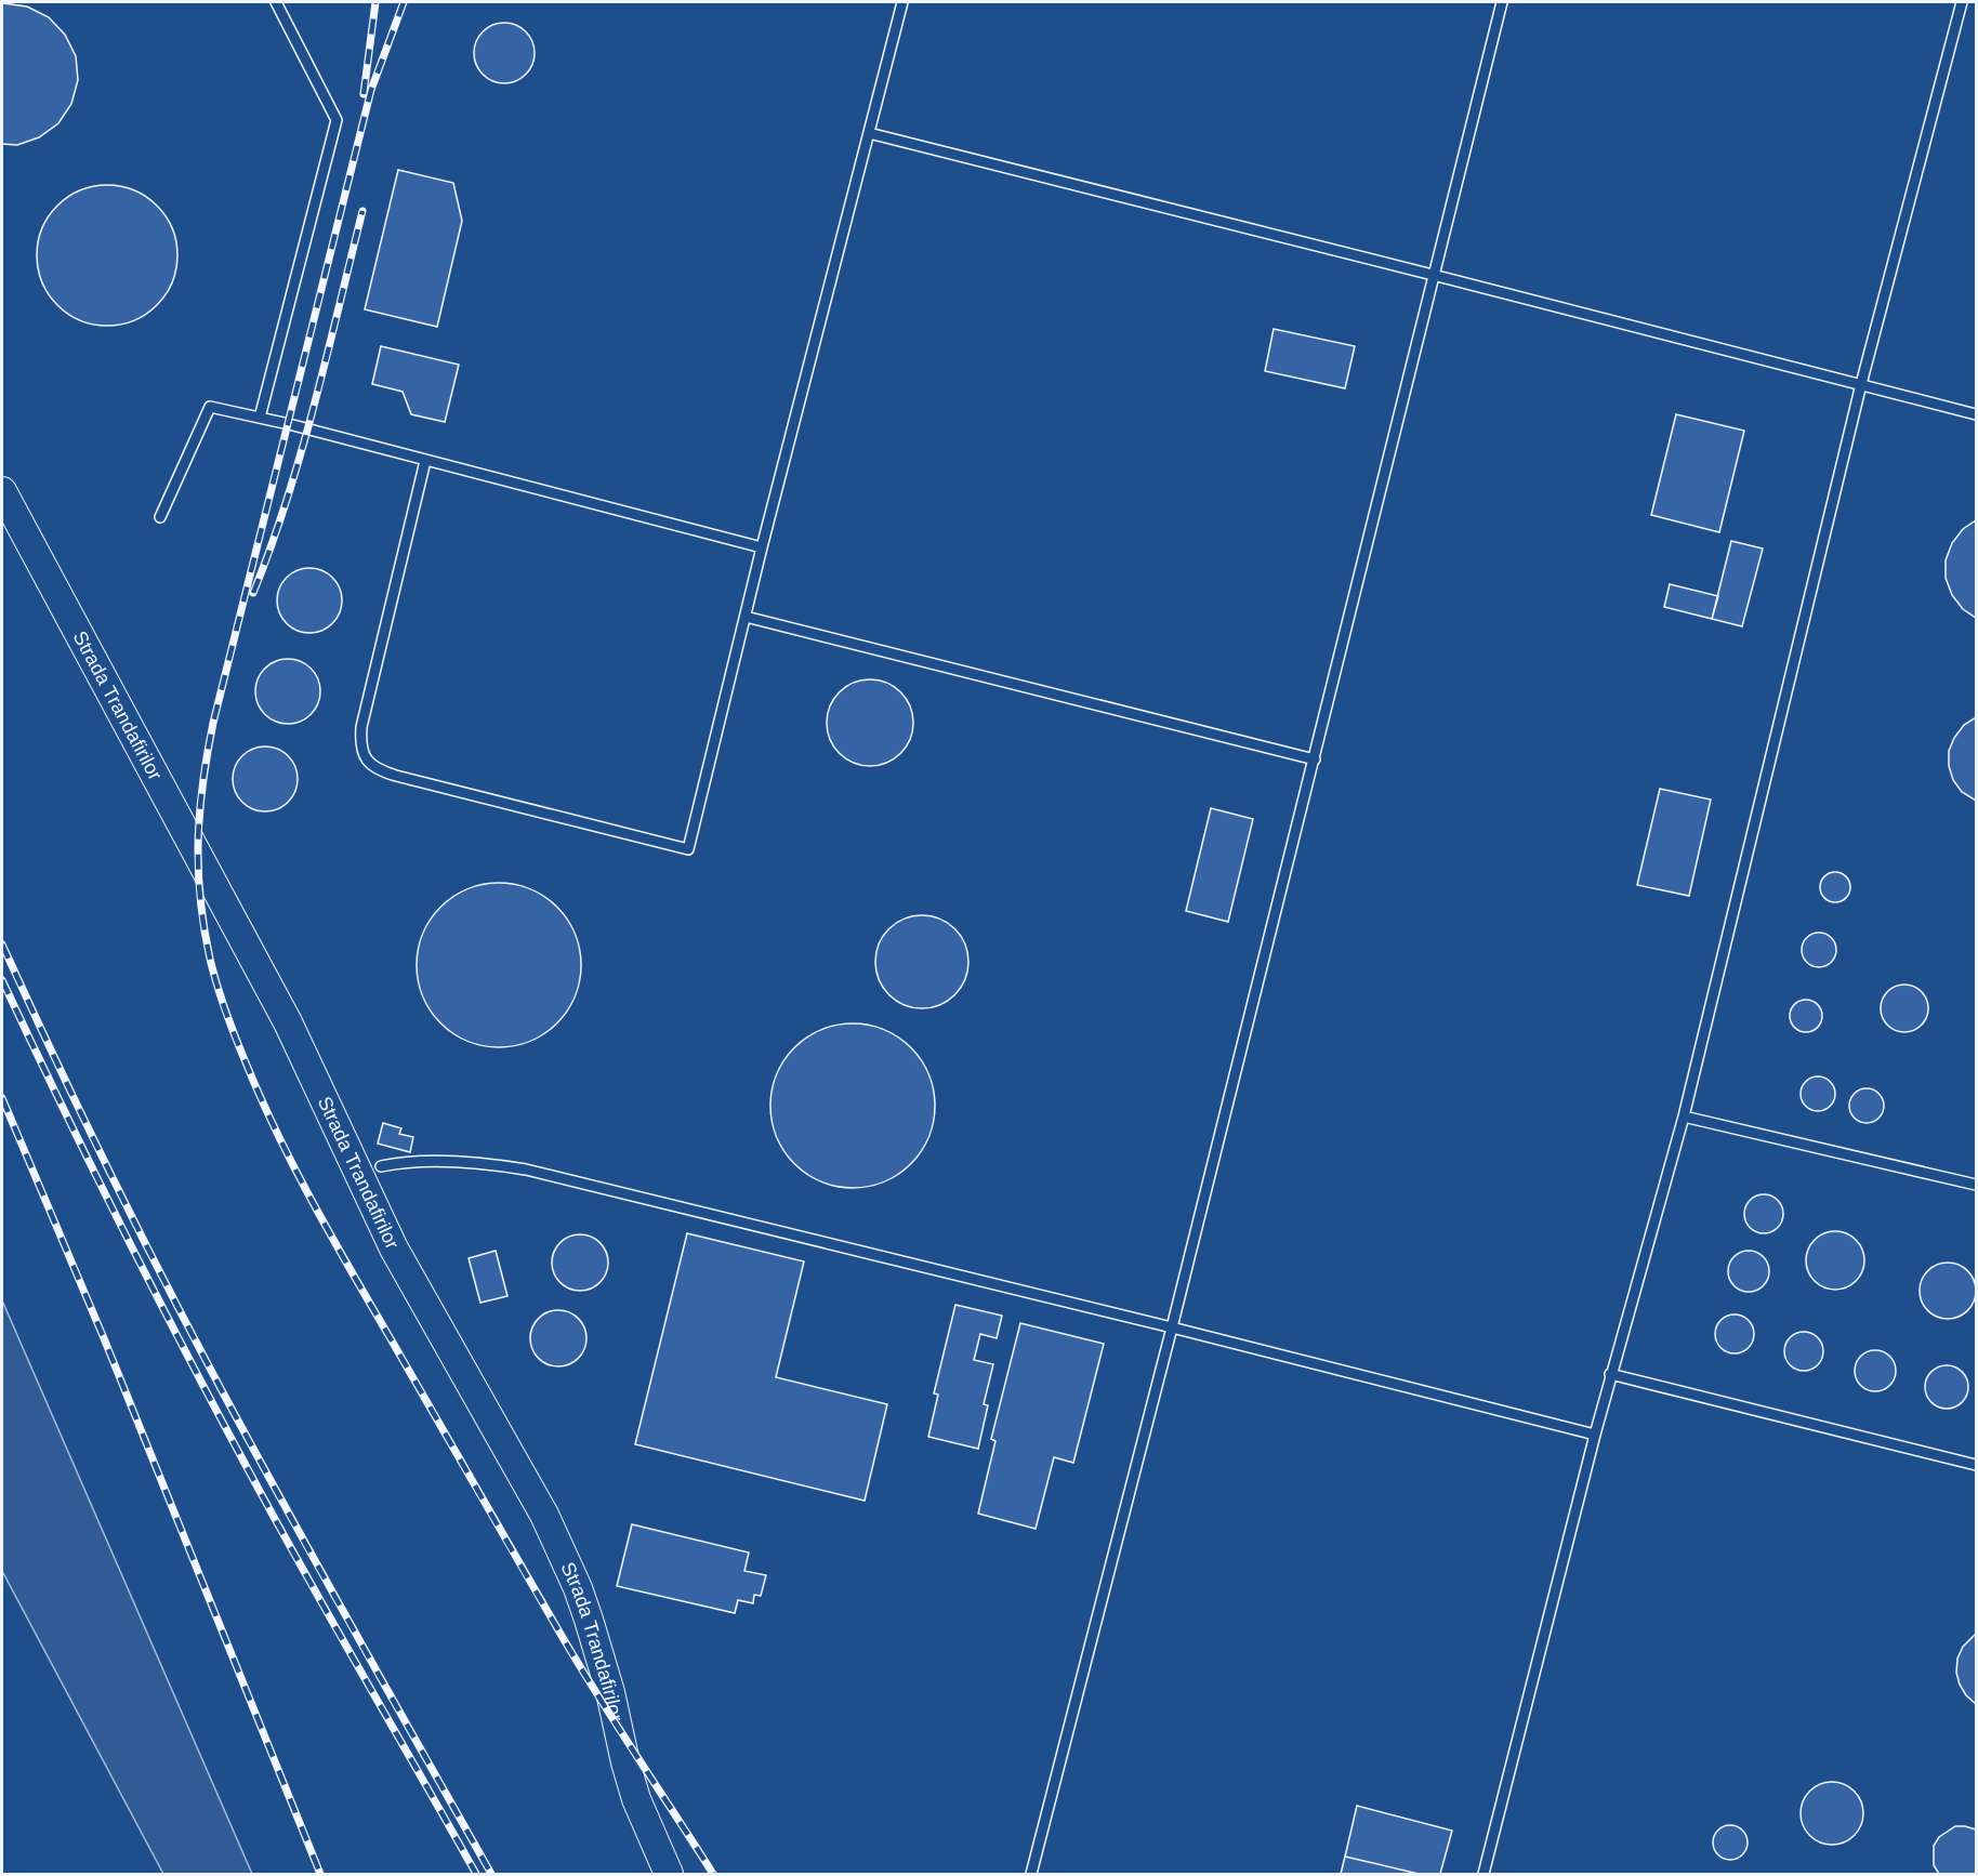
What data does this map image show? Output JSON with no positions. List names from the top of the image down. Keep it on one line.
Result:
{"streets":{"main road":["Strada Trandafirilor"]}}
